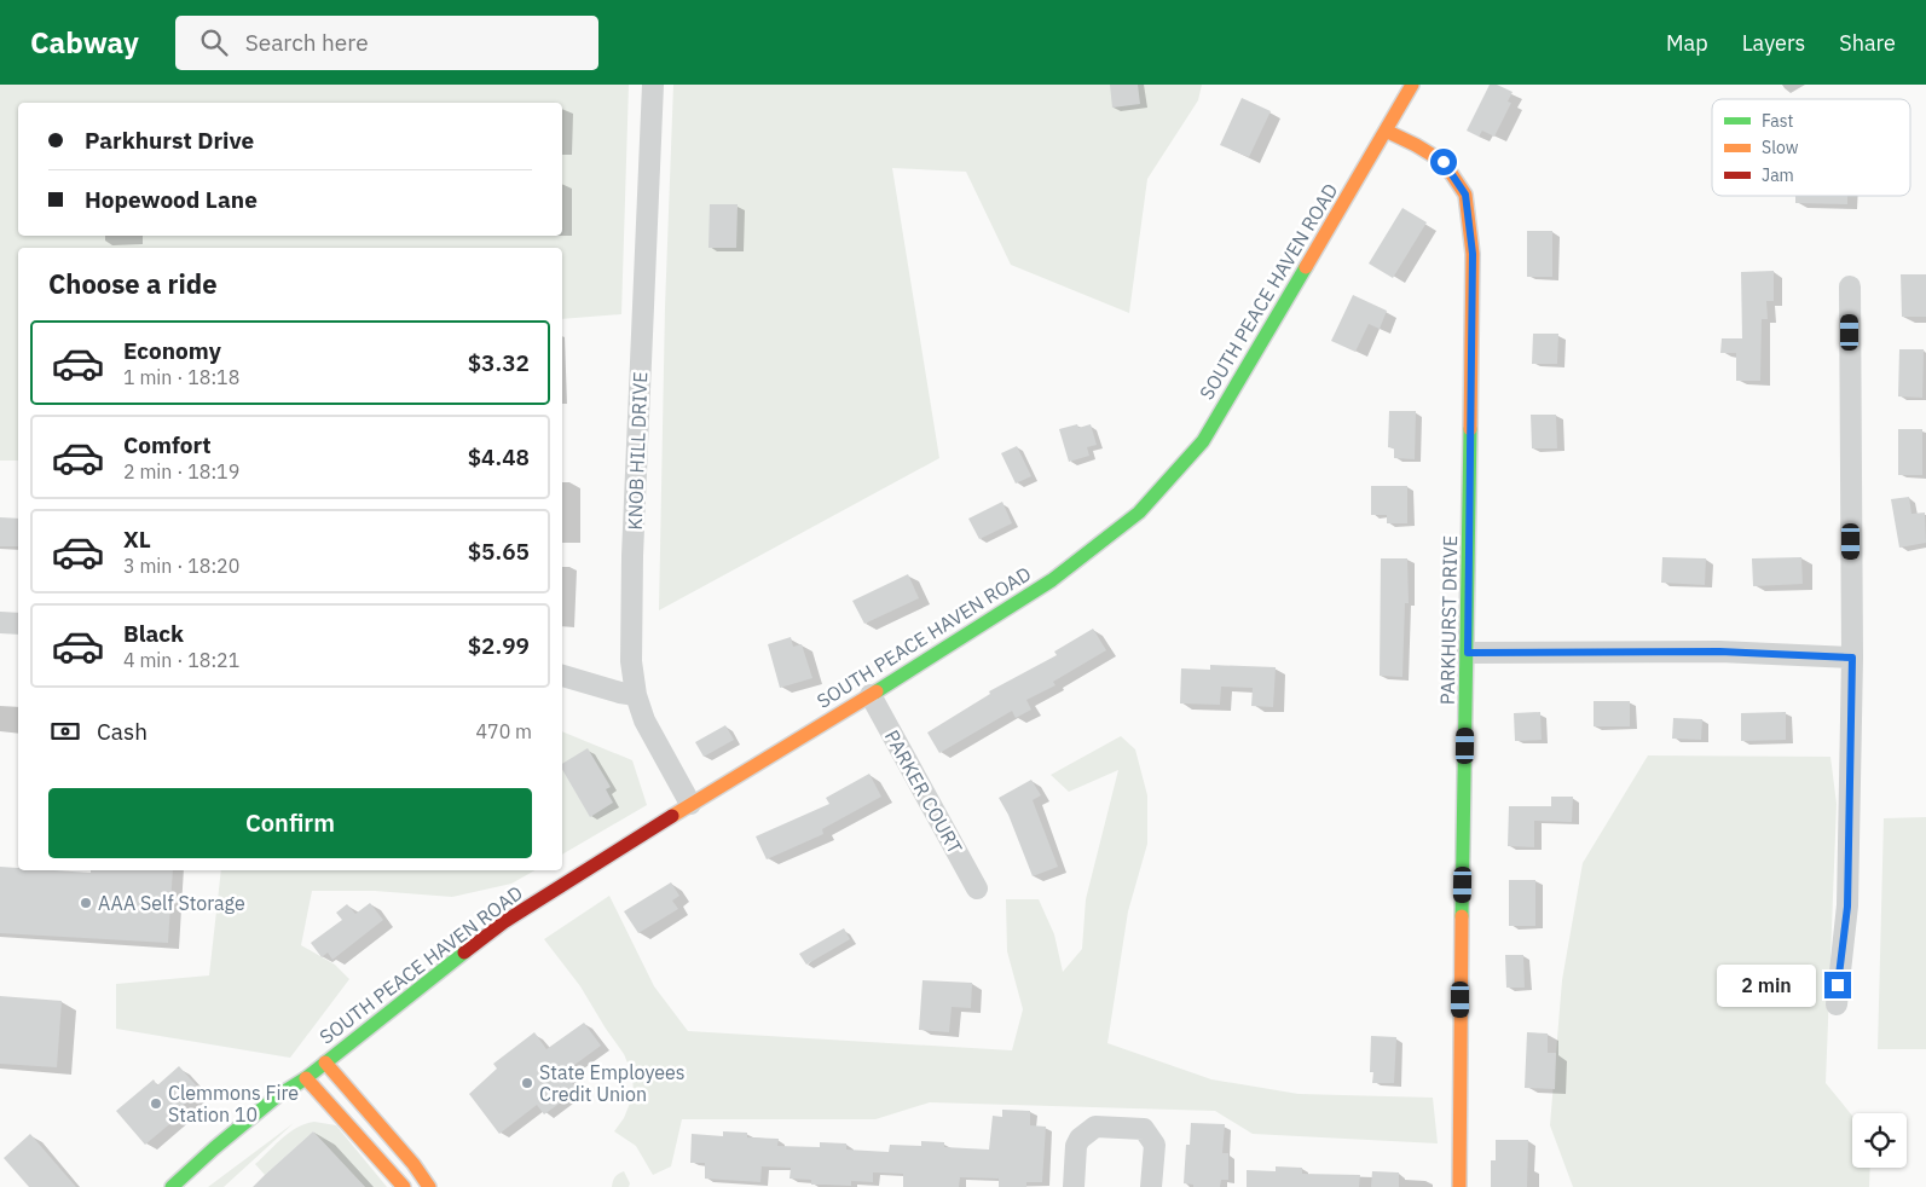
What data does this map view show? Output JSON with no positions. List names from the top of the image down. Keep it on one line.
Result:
{"streets":{"main road":["SOUTH PEACE HAVEN ROAD","PARKHURST DRIVE"],"street":["KNOB HILL DRIVE","PARKER COURT"]},"crossings":[["SOUTH PEACE HAVEN ROAD","KNOB HILL DRIVE"],["SOUTH PEACE HAVEN ROAD","PARKHURST DRIVE"],["SOUTH PEACE HAVEN ROAD","PARKER COURT"]],"places":["AAA Self Storage","State Employees Credit Union","Clemmons Fire Station 10"],"legend":["Fast","Slow","Jam"],"page":{"header":"Cabway","search":"Search here","nav":["Map","Layers","Share"],"banner":["Parkhurst Drive","Hopewood Lane"],"heading":"Choose a ride","list":[{"name":"Economy","note":"1 min · 18:18","value":"$3.32"},{"name":"Comfort","note":"2 min · 18:19","value":"$4.48"},{"name":"XL","note":"3 min · 18:20","value":"$5.65"},{"name":"Black","note":"4 min · 18:21","value":"$2.99"}],"pay":["Cash","470 m"],"buttons":"Confirm","bubble":"2 min"}}
